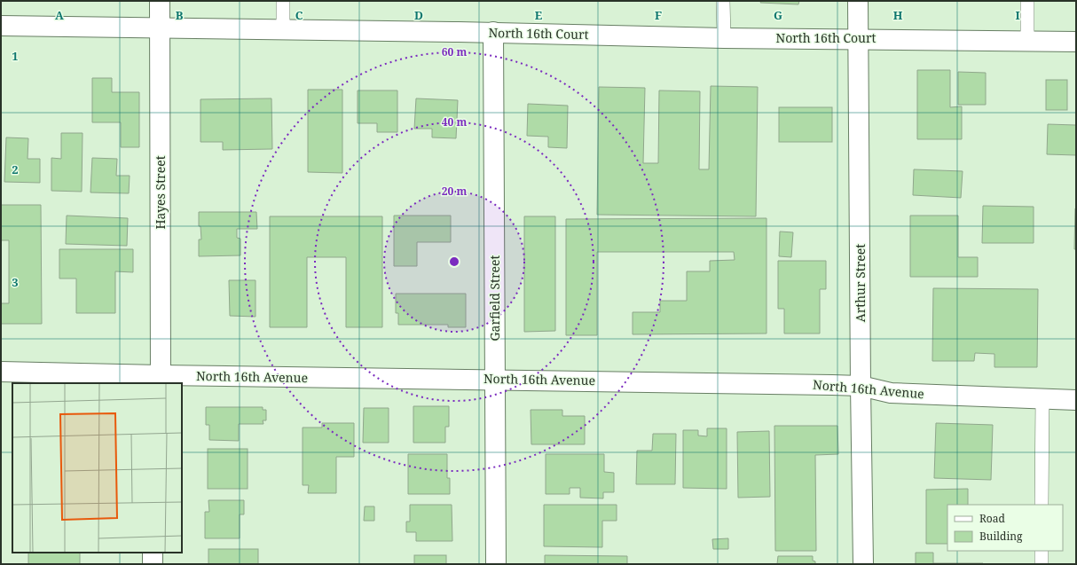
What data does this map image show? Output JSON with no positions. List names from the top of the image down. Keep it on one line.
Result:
{"streets":{"street":["North 16th Court","Hayes Street","Arthur Street","Garfield Street","North 16th Avenue"]},"crossings":[["North 16th Court","Hayes Street"],["North 16th Court","Arthur Street"],["North 16th Court","Garfield Street"],["Hayes Street","North 16th Avenue"],["Arthur Street","North 16th Avenue"],["Garfield Street","North 16th Avenue"]],"legend":["Road","Building"],"grid":{"columns":["A","B","C","D","E","F","G","H","I"],"rows":["1","2","3"]},"rings":["60 m","40 m","20 m"]}
